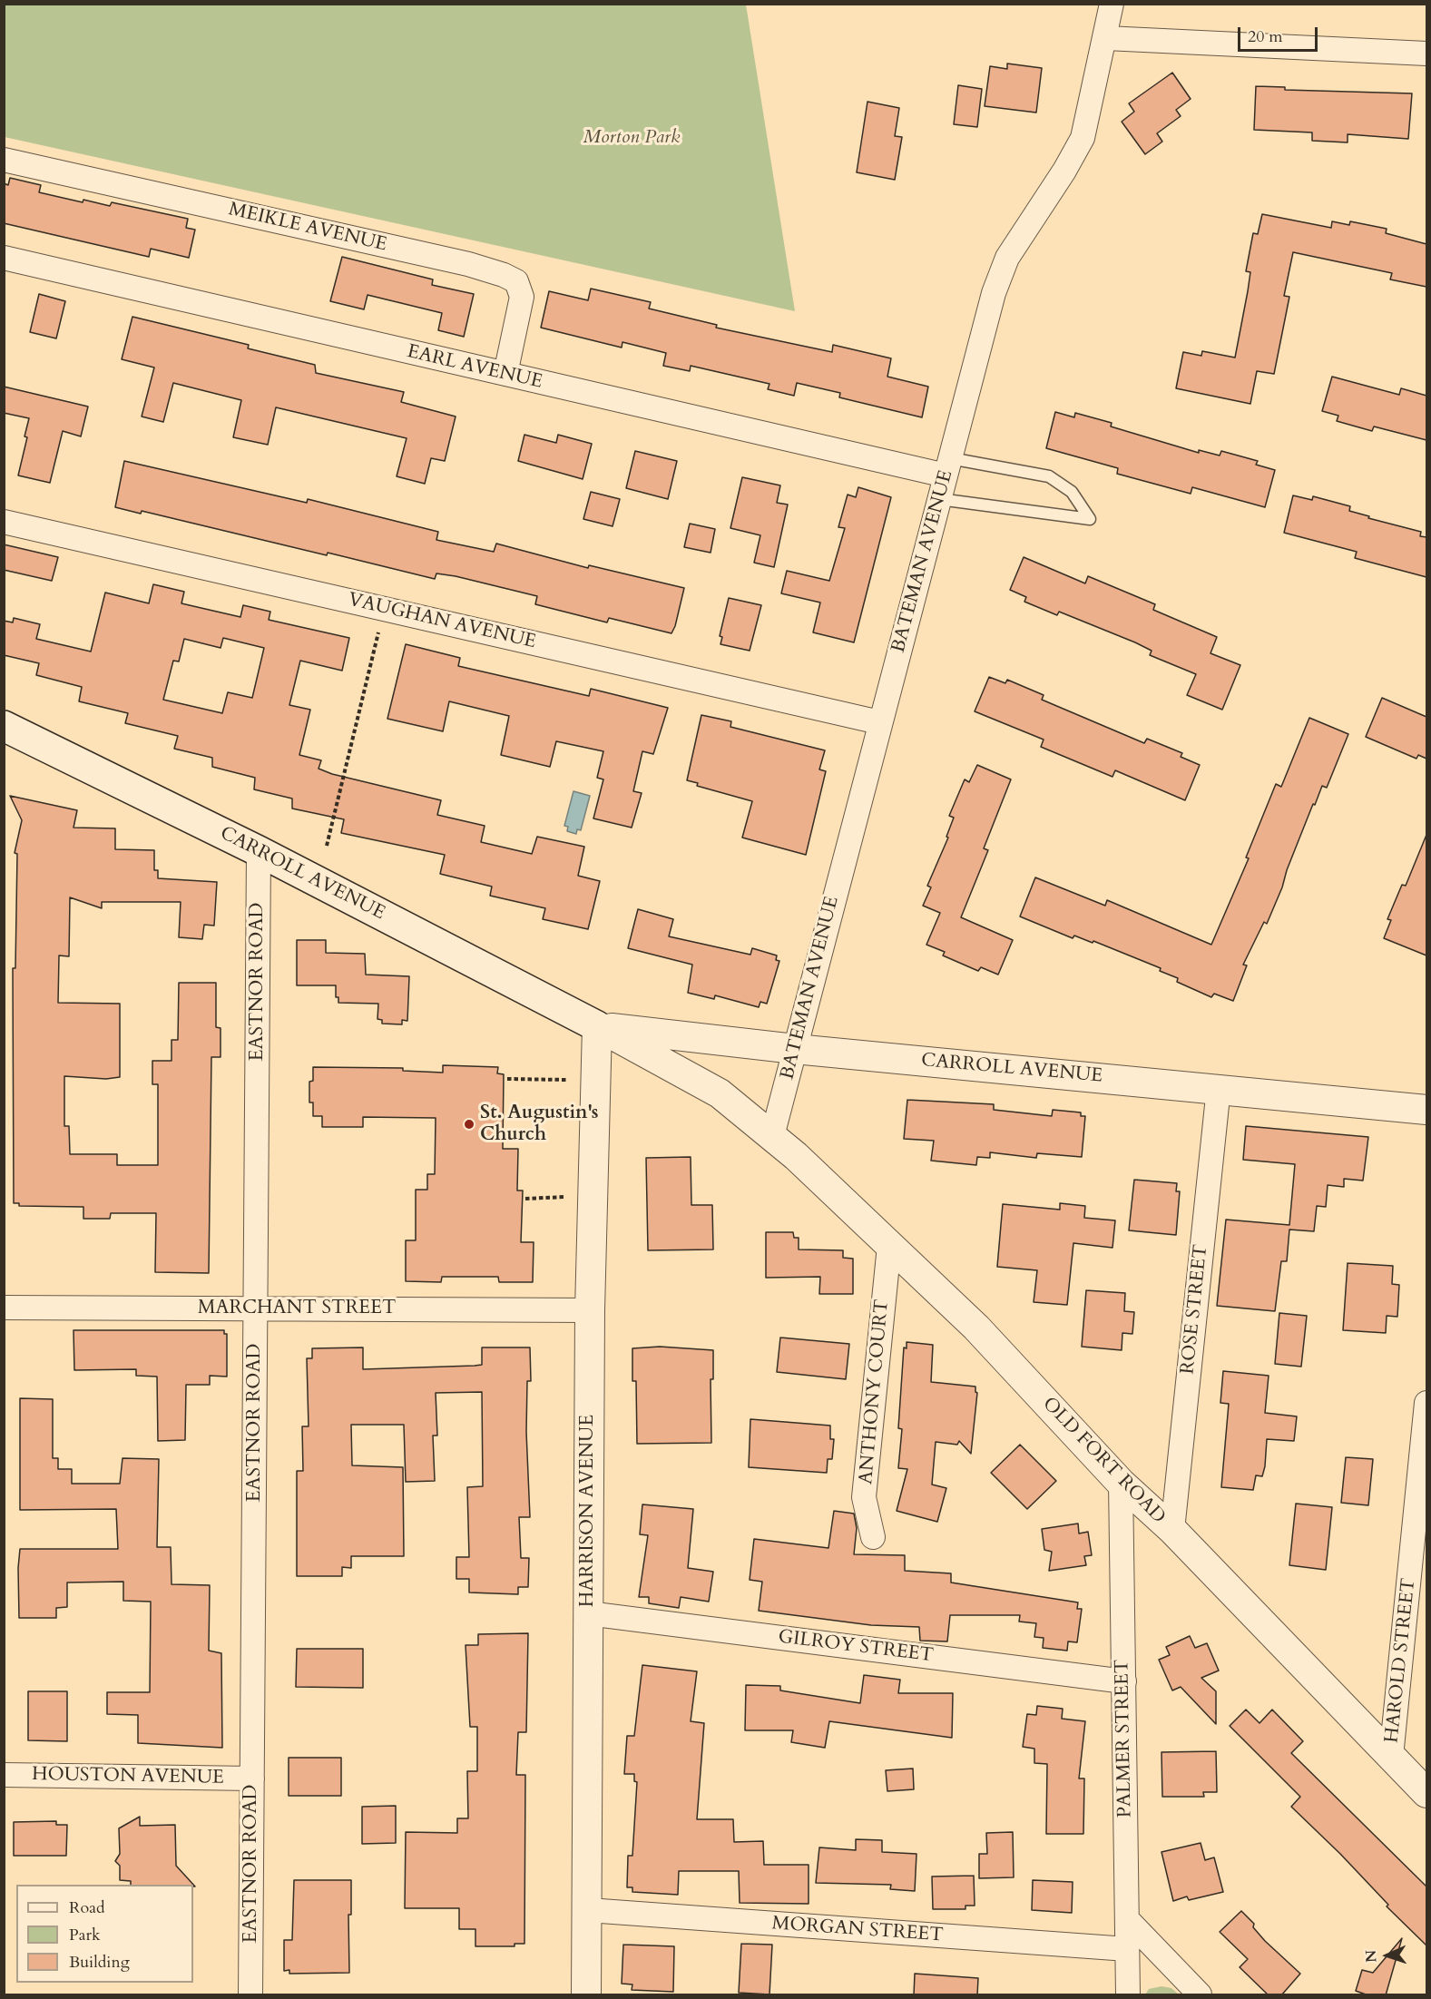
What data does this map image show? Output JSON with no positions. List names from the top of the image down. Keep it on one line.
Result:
{"streets":{"main road":["CARROLL AVENUE"],"street":["MEIKLE AVENUE","EARL AVENUE","BATEMAN AVENUE","VAUGHAN AVENUE","EASTNOR ROAD","MARCHANT STREET","ROSE STREET","ANTHONY COURT","OLD FORT ROAD","HARRISON AVENUE","GILROY STREET","HAROLD STREET","PALMER STREET","HOUSTON AVENUE","MORGAN STREET"]},"crossings":[["MEIKLE AVENUE","EARL AVENUE"],["EARL AVENUE","BATEMAN AVENUE"],["BATEMAN AVENUE","VAUGHAN AVENUE"],["BATEMAN AVENUE","CARROLL AVENUE"],["BATEMAN AVENUE","OLD FORT ROAD"],["CARROLL AVENUE","EASTNOR ROAD"],["CARROLL AVENUE","ROSE STREET"],["CARROLL AVENUE","OLD FORT ROAD"],["CARROLL AVENUE","HARRISON AVENUE"],["EASTNOR ROAD","MARCHANT STREET"],["EASTNOR ROAD","HOUSTON AVENUE"],["MARCHANT STREET","HARRISON AVENUE"],["ROSE STREET","OLD FORT ROAD"],["ANTHONY COURT","OLD FORT ROAD"],["OLD FORT ROAD","HAROLD STREET"],["OLD FORT ROAD","PALMER STREET"],["HARRISON AVENUE","GILROY STREET"],["HARRISON AVENUE","MORGAN STREET"],["GILROY STREET","PALMER STREET"],["PALMER STREET","MORGAN STREET"]],"parks":["Morton Park"],"places":["St. Augustin's Church"],"legend":["Road","Park","Building"],"scale_bar":"20 m","north":"left"}
